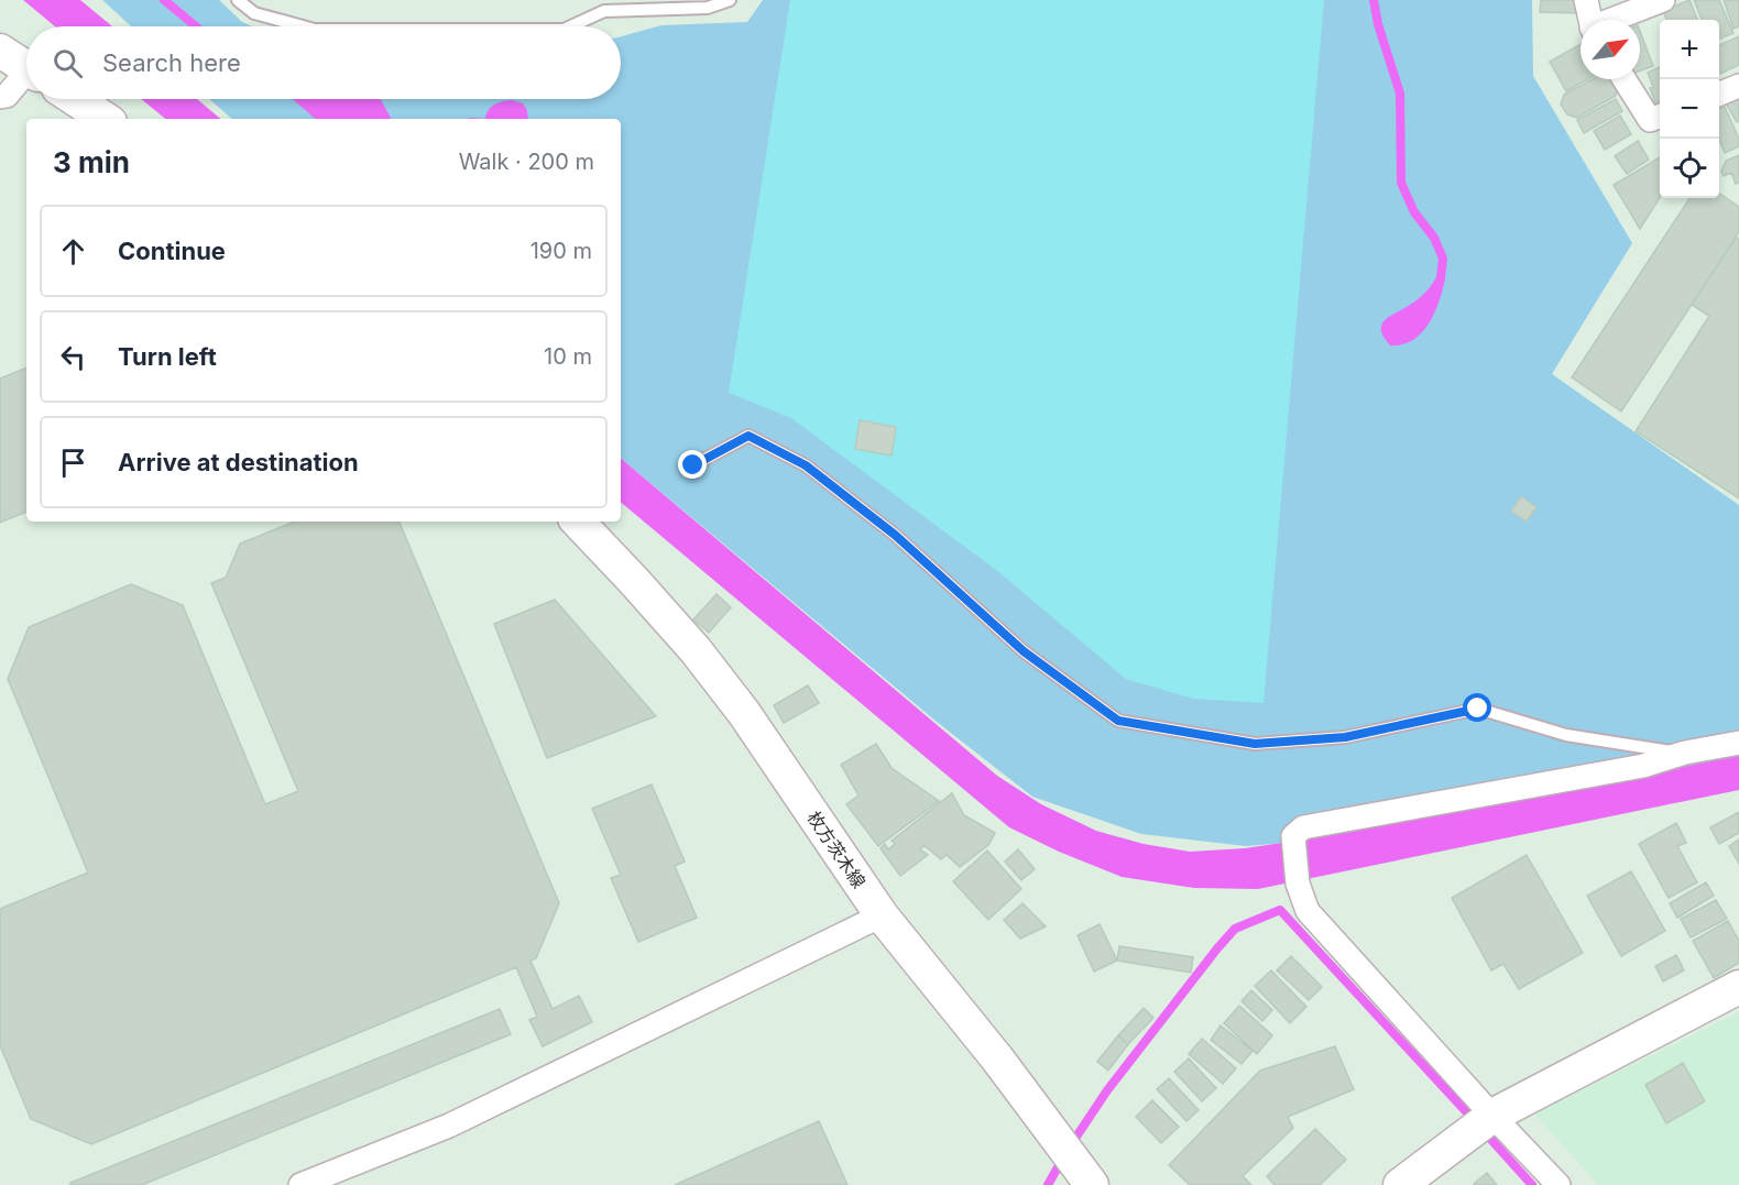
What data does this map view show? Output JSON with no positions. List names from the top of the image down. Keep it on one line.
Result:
{"streets":{"main road":["枚方茨木線"]},"north":"top right","page":{"map_buttons":["+","−"],"search":"Search here","heading":["3 min","Walk · 200 m"],"list":[["Continue","190 m"],["Turn left","10 m"],"Arrive at destination"]}}
